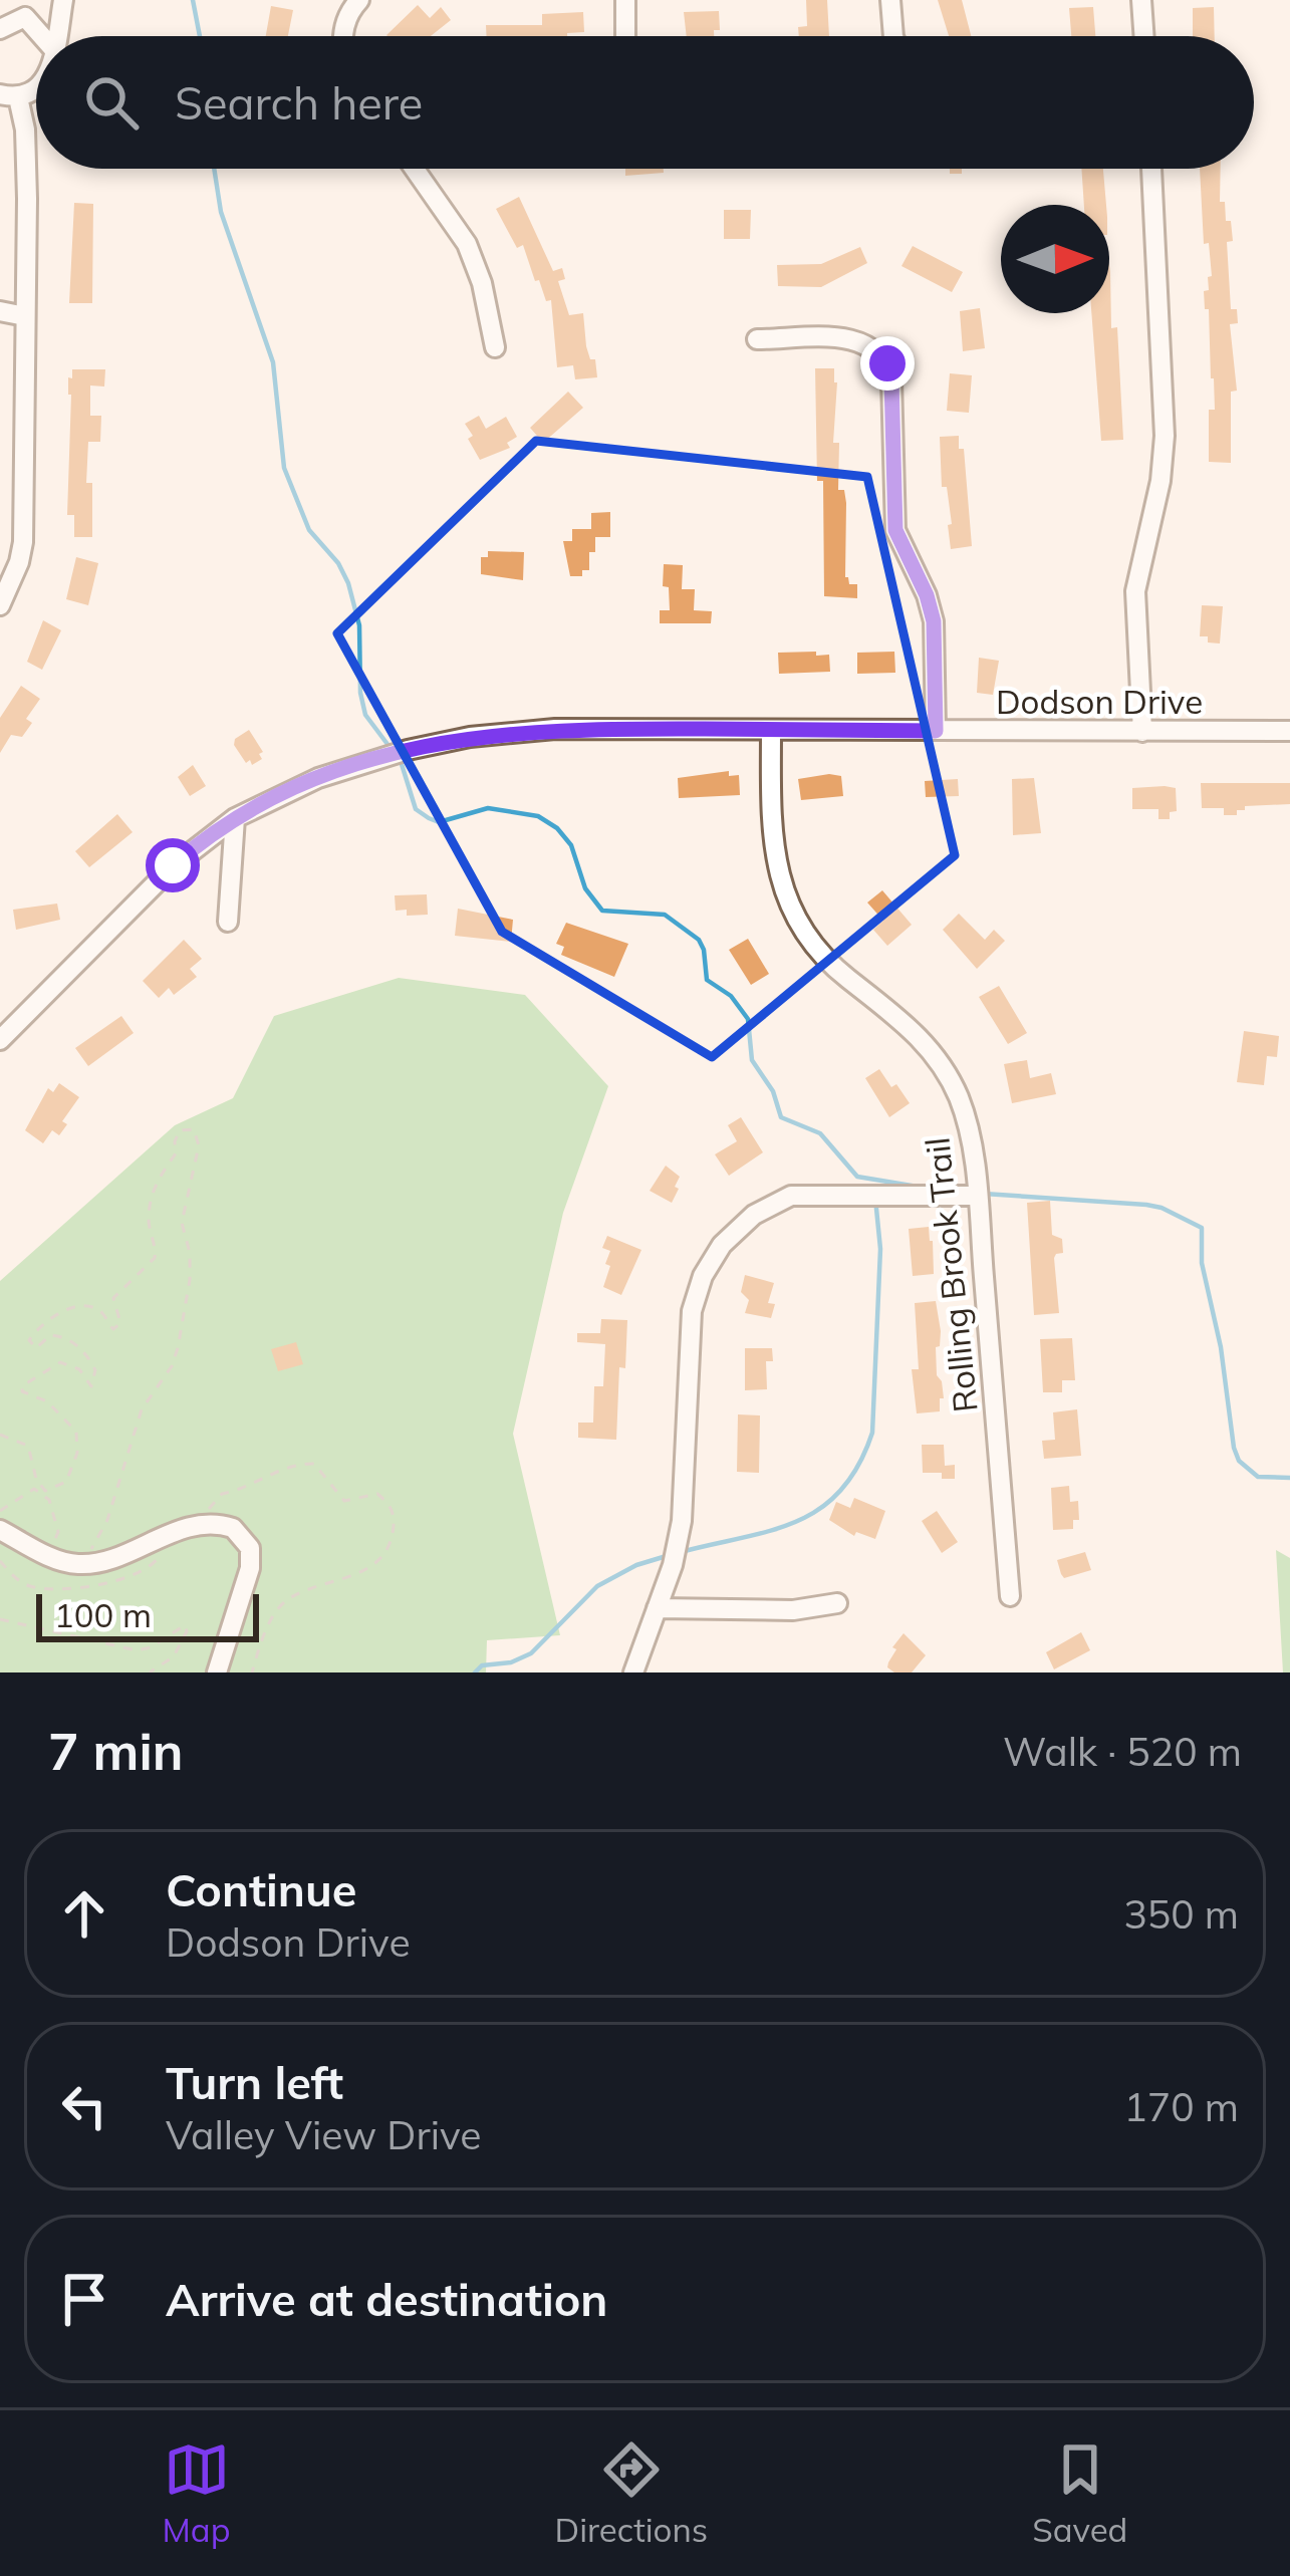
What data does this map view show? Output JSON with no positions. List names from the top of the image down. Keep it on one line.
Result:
{"streets":{"street":["Dodson Drive","Rolling Brook Trail"]},"crossings":[["Dodson Drive","Rolling Brook Trail"]],"scale_bar":"100 m","north":"right","page":{"search":"Search here","scale":"100 m","heading":["7 min","Walk · 520 m"],"list":[["Continue","Dodson Drive","350 m"],["Turn left","Valley View Drive","170 m"],"Arrive at destination"],"nav":["Map","Directions","Saved"]}}
